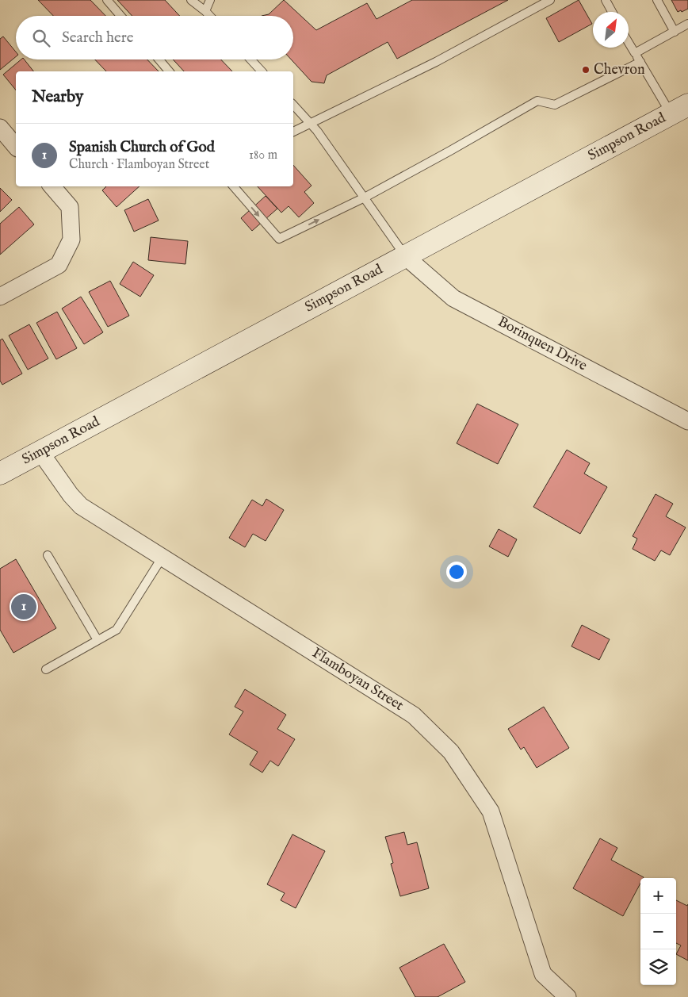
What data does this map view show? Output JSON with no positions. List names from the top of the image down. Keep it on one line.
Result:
{"streets":{"main road":["Simpson Road"],"street":["Borinquen Drive","Flamboyan Street"]},"crossings":[["Simpson Road","Borinquen Drive"],["Simpson Road","Flamboyan Street"]],"places":["Chevron"],"north":"top right","page":{"search":"Search here","heading":"Nearby","list":[{"mark":"1","name":"Spanish Church of God","note":"Church · Flamboyan Street","value":"180 m"}],"pins":"1","map_buttons":["+","−"]}}
